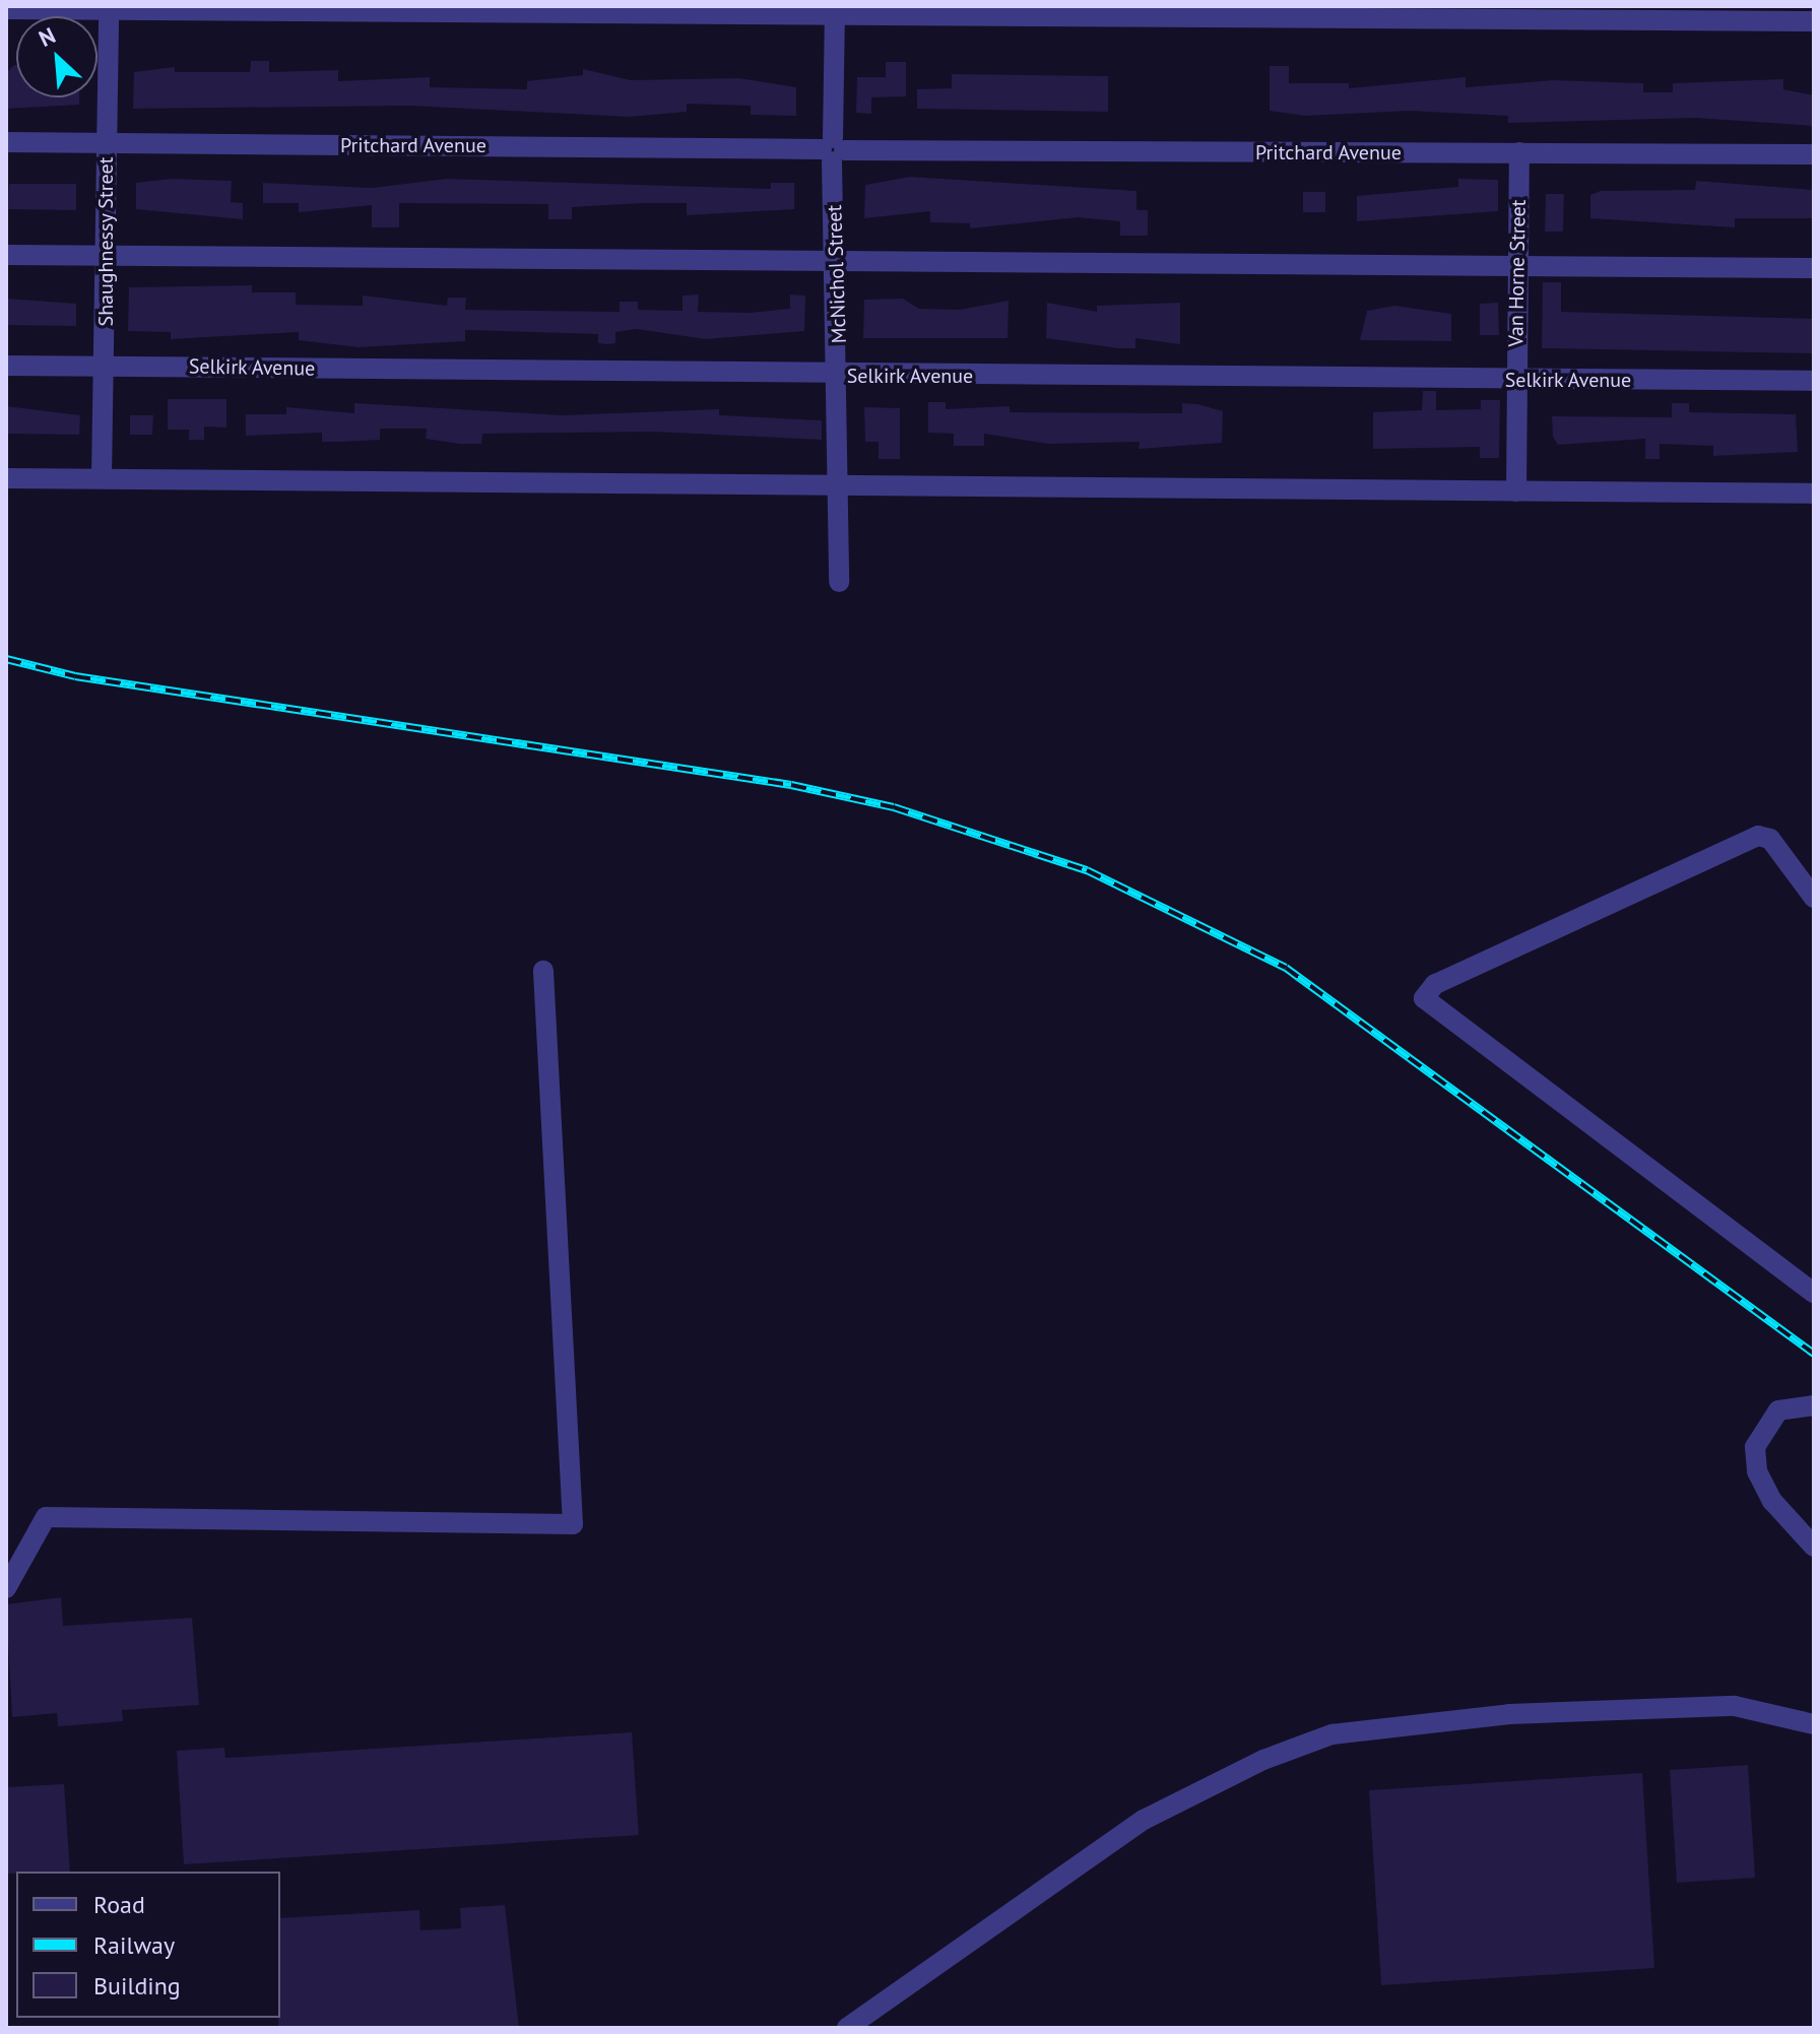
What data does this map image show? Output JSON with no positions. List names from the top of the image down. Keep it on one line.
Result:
{"streets":{"street":["Pritchard Avenue","Shaughnessy Street","Van Horne Street","McNichol Street","Selkirk Avenue"]},"crossings":[["Pritchard Avenue","Shaughnessy Street"],["Pritchard Avenue","Van Horne Street"],["Pritchard Avenue","McNichol Street"],["Shaughnessy Street","Selkirk Avenue"],["Van Horne Street","Selkirk Avenue"],["McNichol Street","Selkirk Avenue"]],"legend":["Road","Railway","Building"],"north":"top left"}
